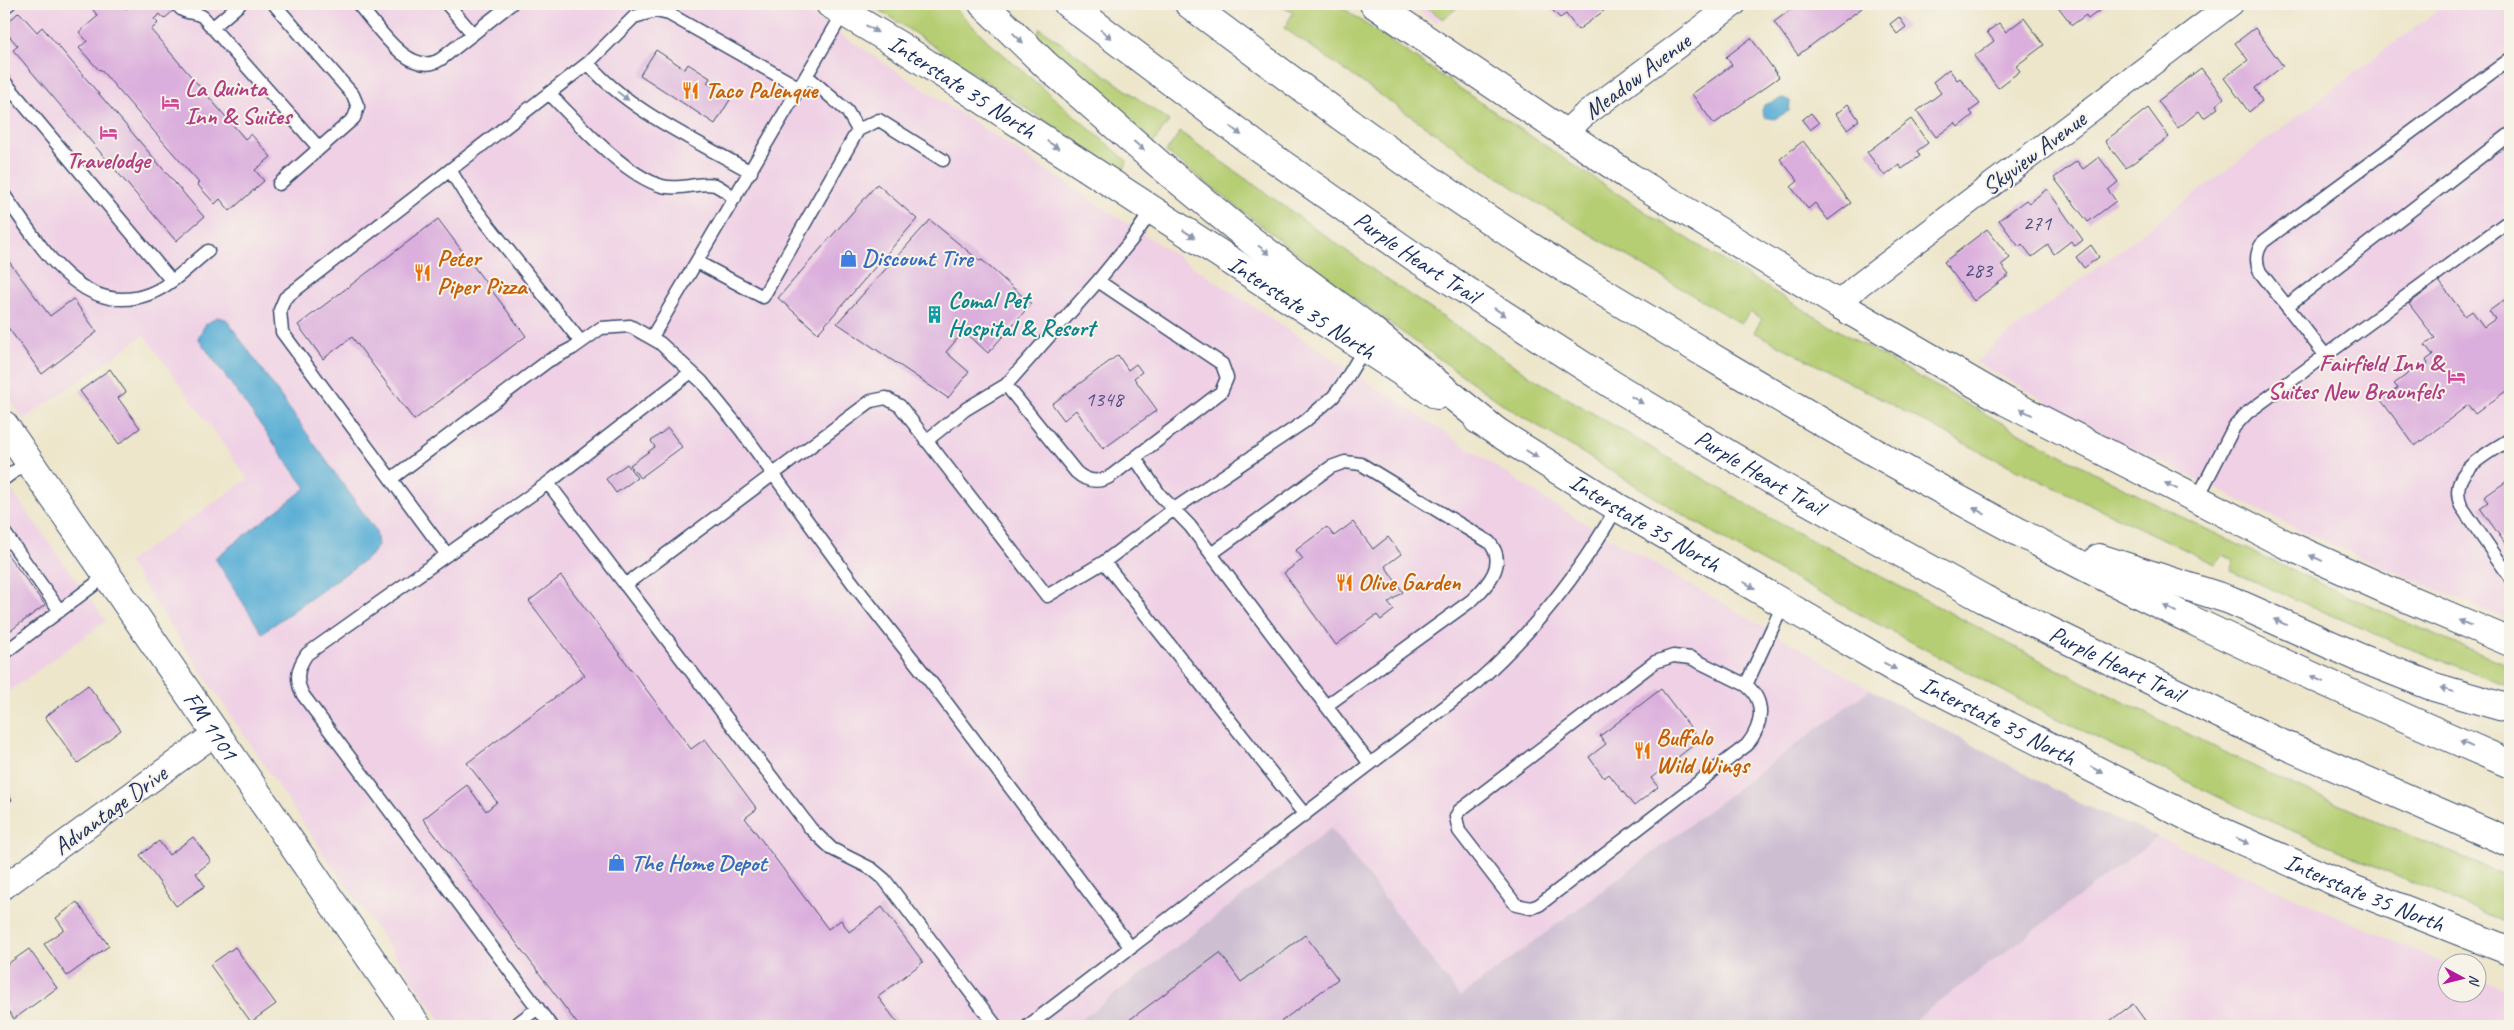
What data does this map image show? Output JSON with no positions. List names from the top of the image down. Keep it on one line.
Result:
{"streets":{"main road":["Interstate 35 North","Purple Heart Trail","FM 1101"],"street":["Meadow Avenue","Skyview Avenue","Advantage Drive"]},"crossings":[["FM 1101","Advantage Drive"]],"places":{"restaurant":["Taco Palenque","Peter Piper Pizza","Olive Garden","Buffalo Wild Wings"],"hotel":["La Quinta Inn & Suites","Travelodge","Fairfield Inn & Suites New Braunfels"],"shop":["Discount Tire","The Home Depot"],"building":["Comal Pet Hospital & Resort"]},"house_numbers":["271","283","1348"],"north":"right"}
